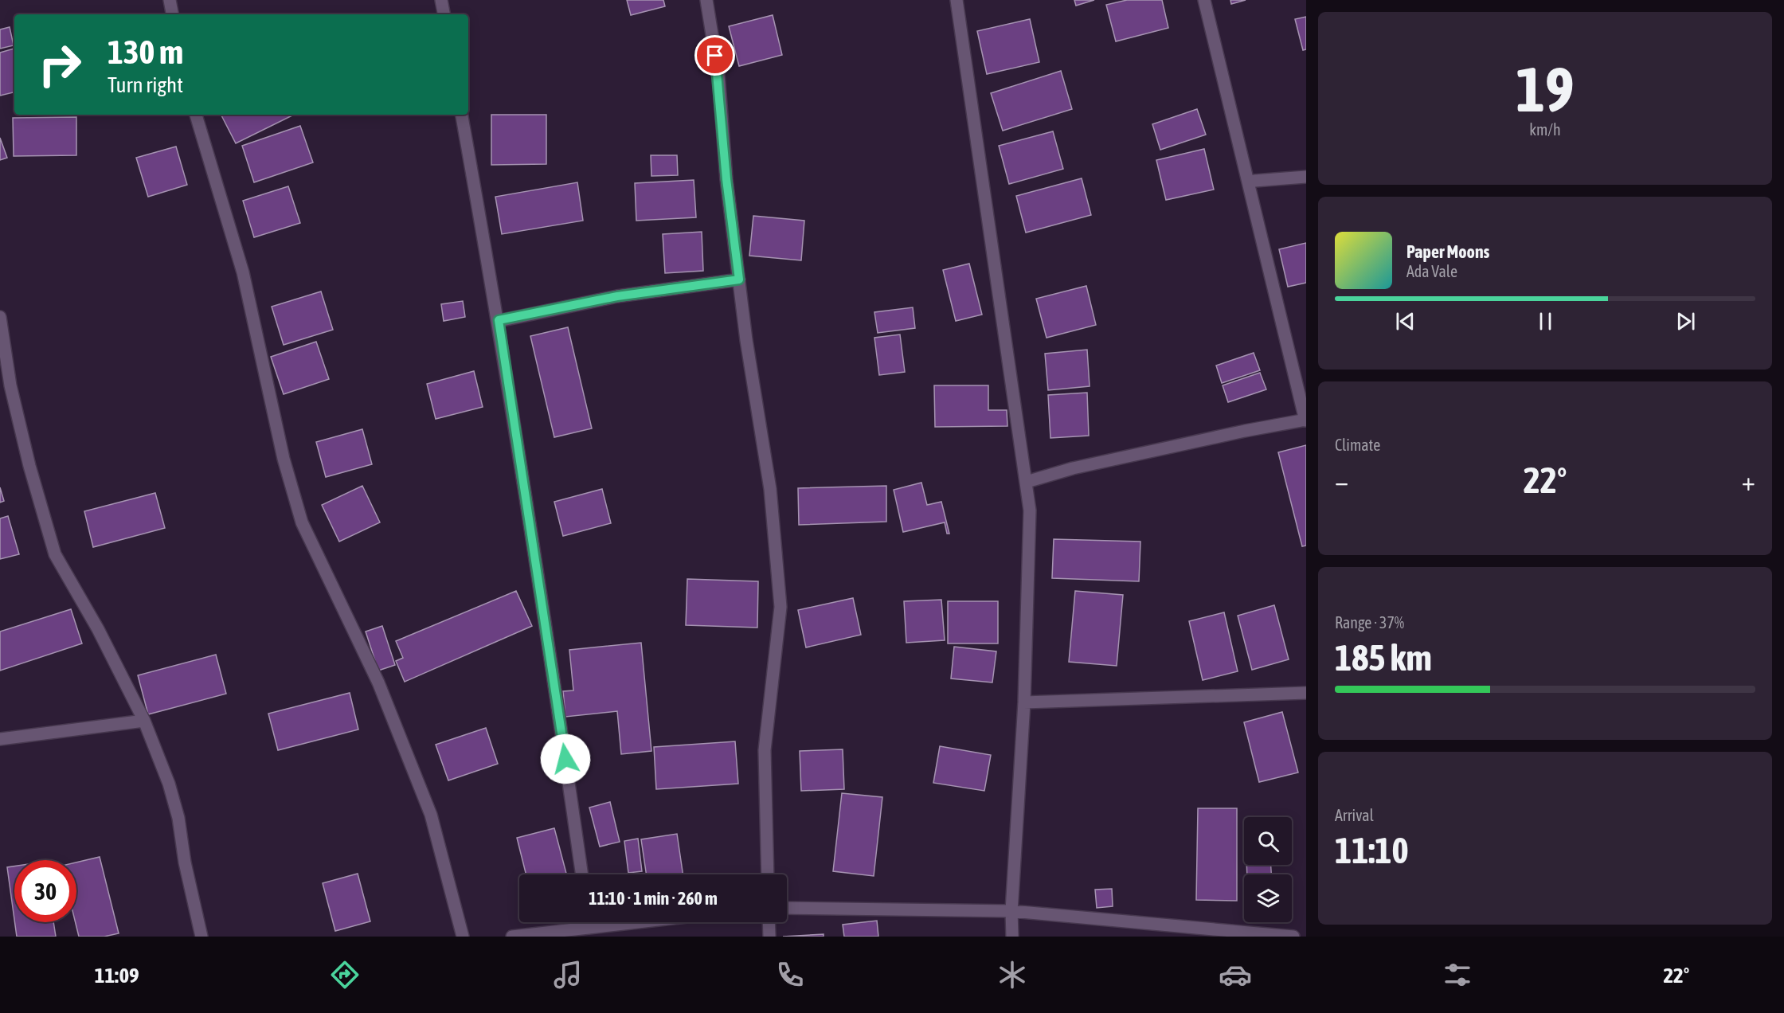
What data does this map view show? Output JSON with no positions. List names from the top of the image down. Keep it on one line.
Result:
{"page":{"tile":[["19","km/h"],"Climate",["Range · 37%","185 km"],["Arrival","11:10"]],"turn":["130 m","Turn right"],"song":["Paper Moons","Ada Vale"],"heat":["−","22°","+"],"limit":"30","trip":"11:10 · 1 min · 260 m","tabs":["11:09","22°"]}}
